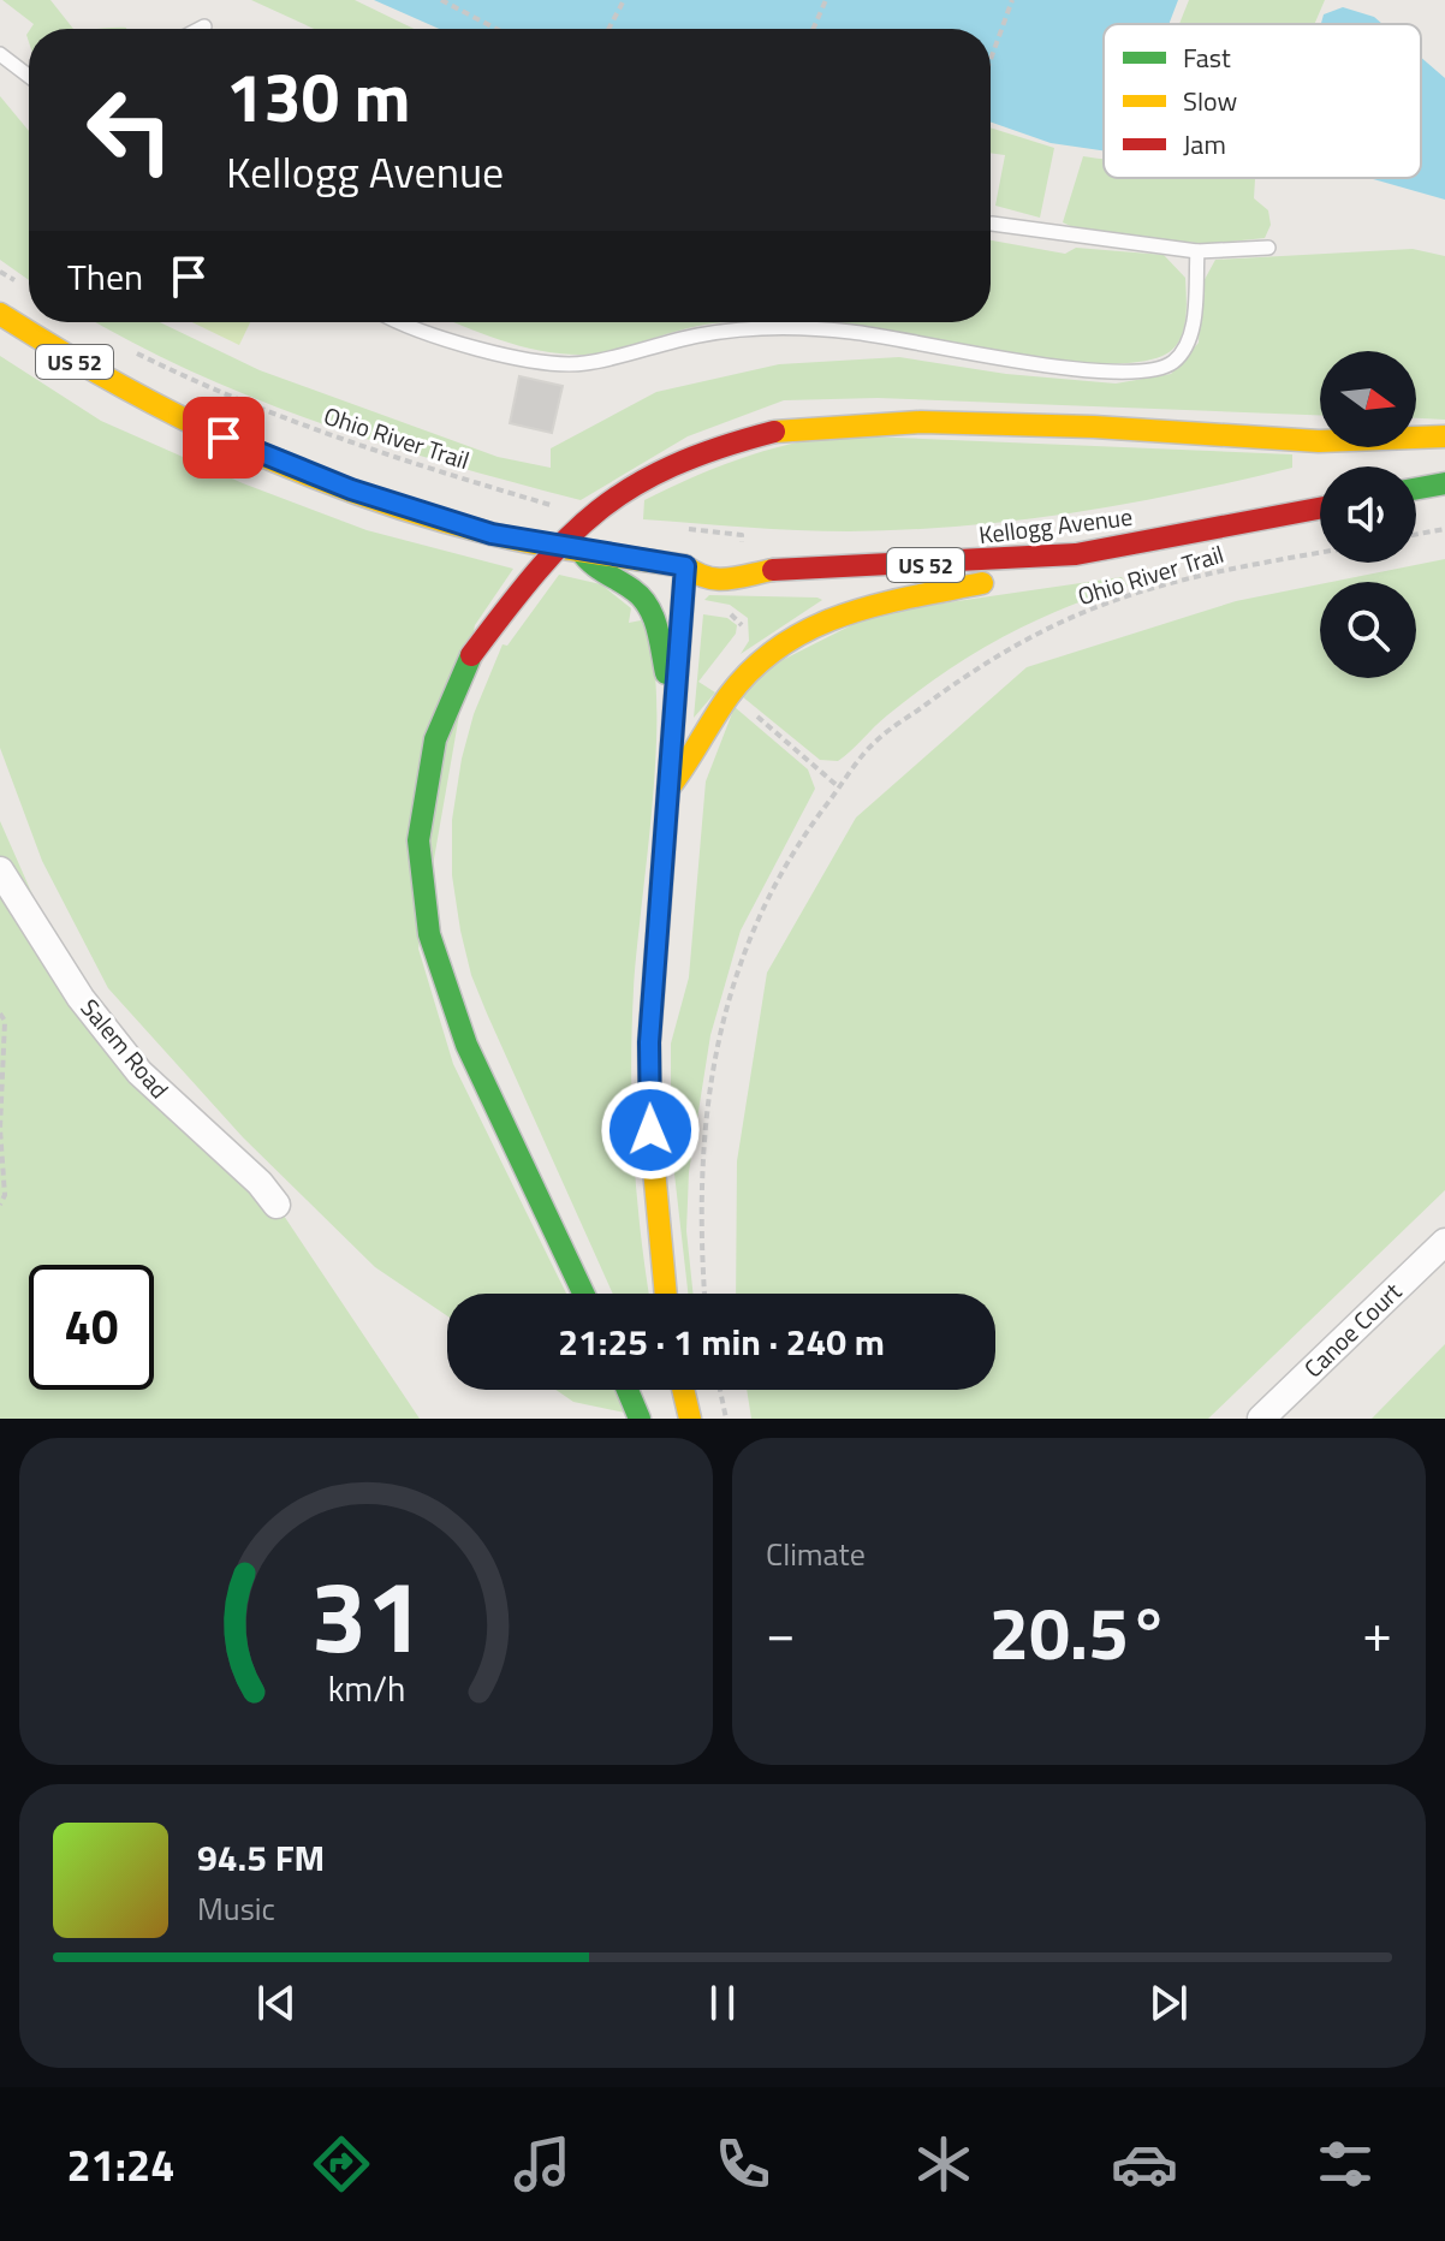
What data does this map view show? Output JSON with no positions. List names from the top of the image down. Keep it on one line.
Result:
{"streets":{"main road":["US 52","Kellogg Avenue"],"street":["Salem Road","Canoe Court"],"path":["Ohio River Trail"]},"legend":["Fast","Slow","Jam"],"north":"right","page":{"turn":["130 m","Kellogg Avenue"],"then":"Then","limit":"40","trip":"21:25 · 1 min · 240 m","tile":"Climate","heat":["−","20.5°","+"],"song":["94.5 FM","Music"],"tabs":"21:24","gauge":["31","km/h"]}}
